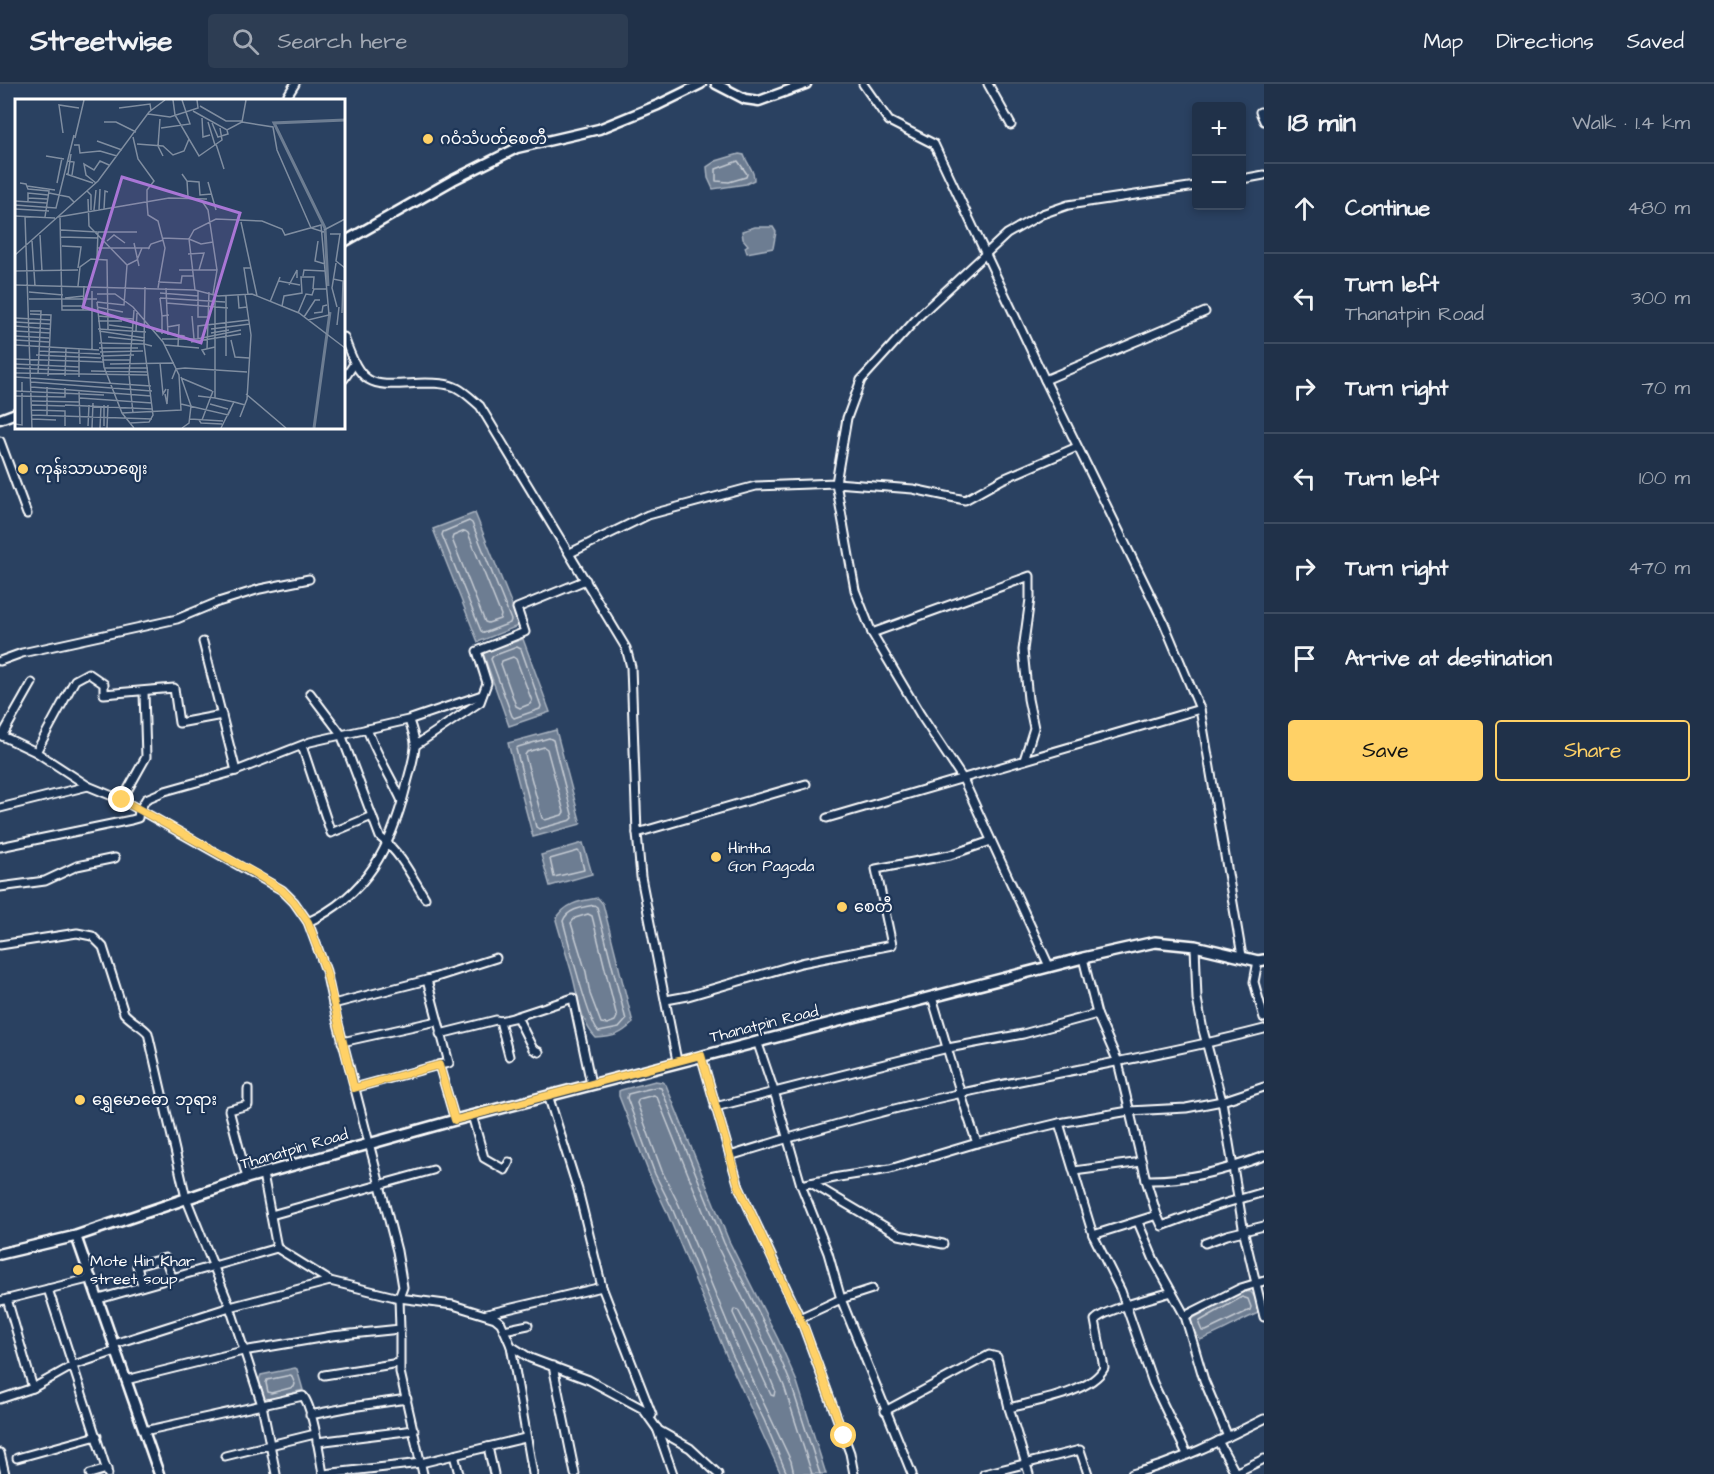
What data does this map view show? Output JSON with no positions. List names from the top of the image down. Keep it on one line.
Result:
{"streets":{"main road":["Thanatpin Road"]},"places":["ဂဝံသံပတ်စေတီ","ကုန်းသာယာဈေး","Hintha Gon Pagoda","စေတီ","ရွှေမောဓော ဘုရား","Mote Hin Khar street soup"],"page":{"header":"Streetwise","search":"Search here","nav":["Map","Directions","Saved"],"heading":["18 min","Walk · 1.4 km"],"map_buttons":["+","−"],"list":[["Continue","480 m"],["Turn left","Thanatpin Road","300 m"],["Turn right","70 m"],["Turn left","100 m"],["Turn right","470 m"],"Arrive at destination"],"buttons":["Save","Share"]}}
